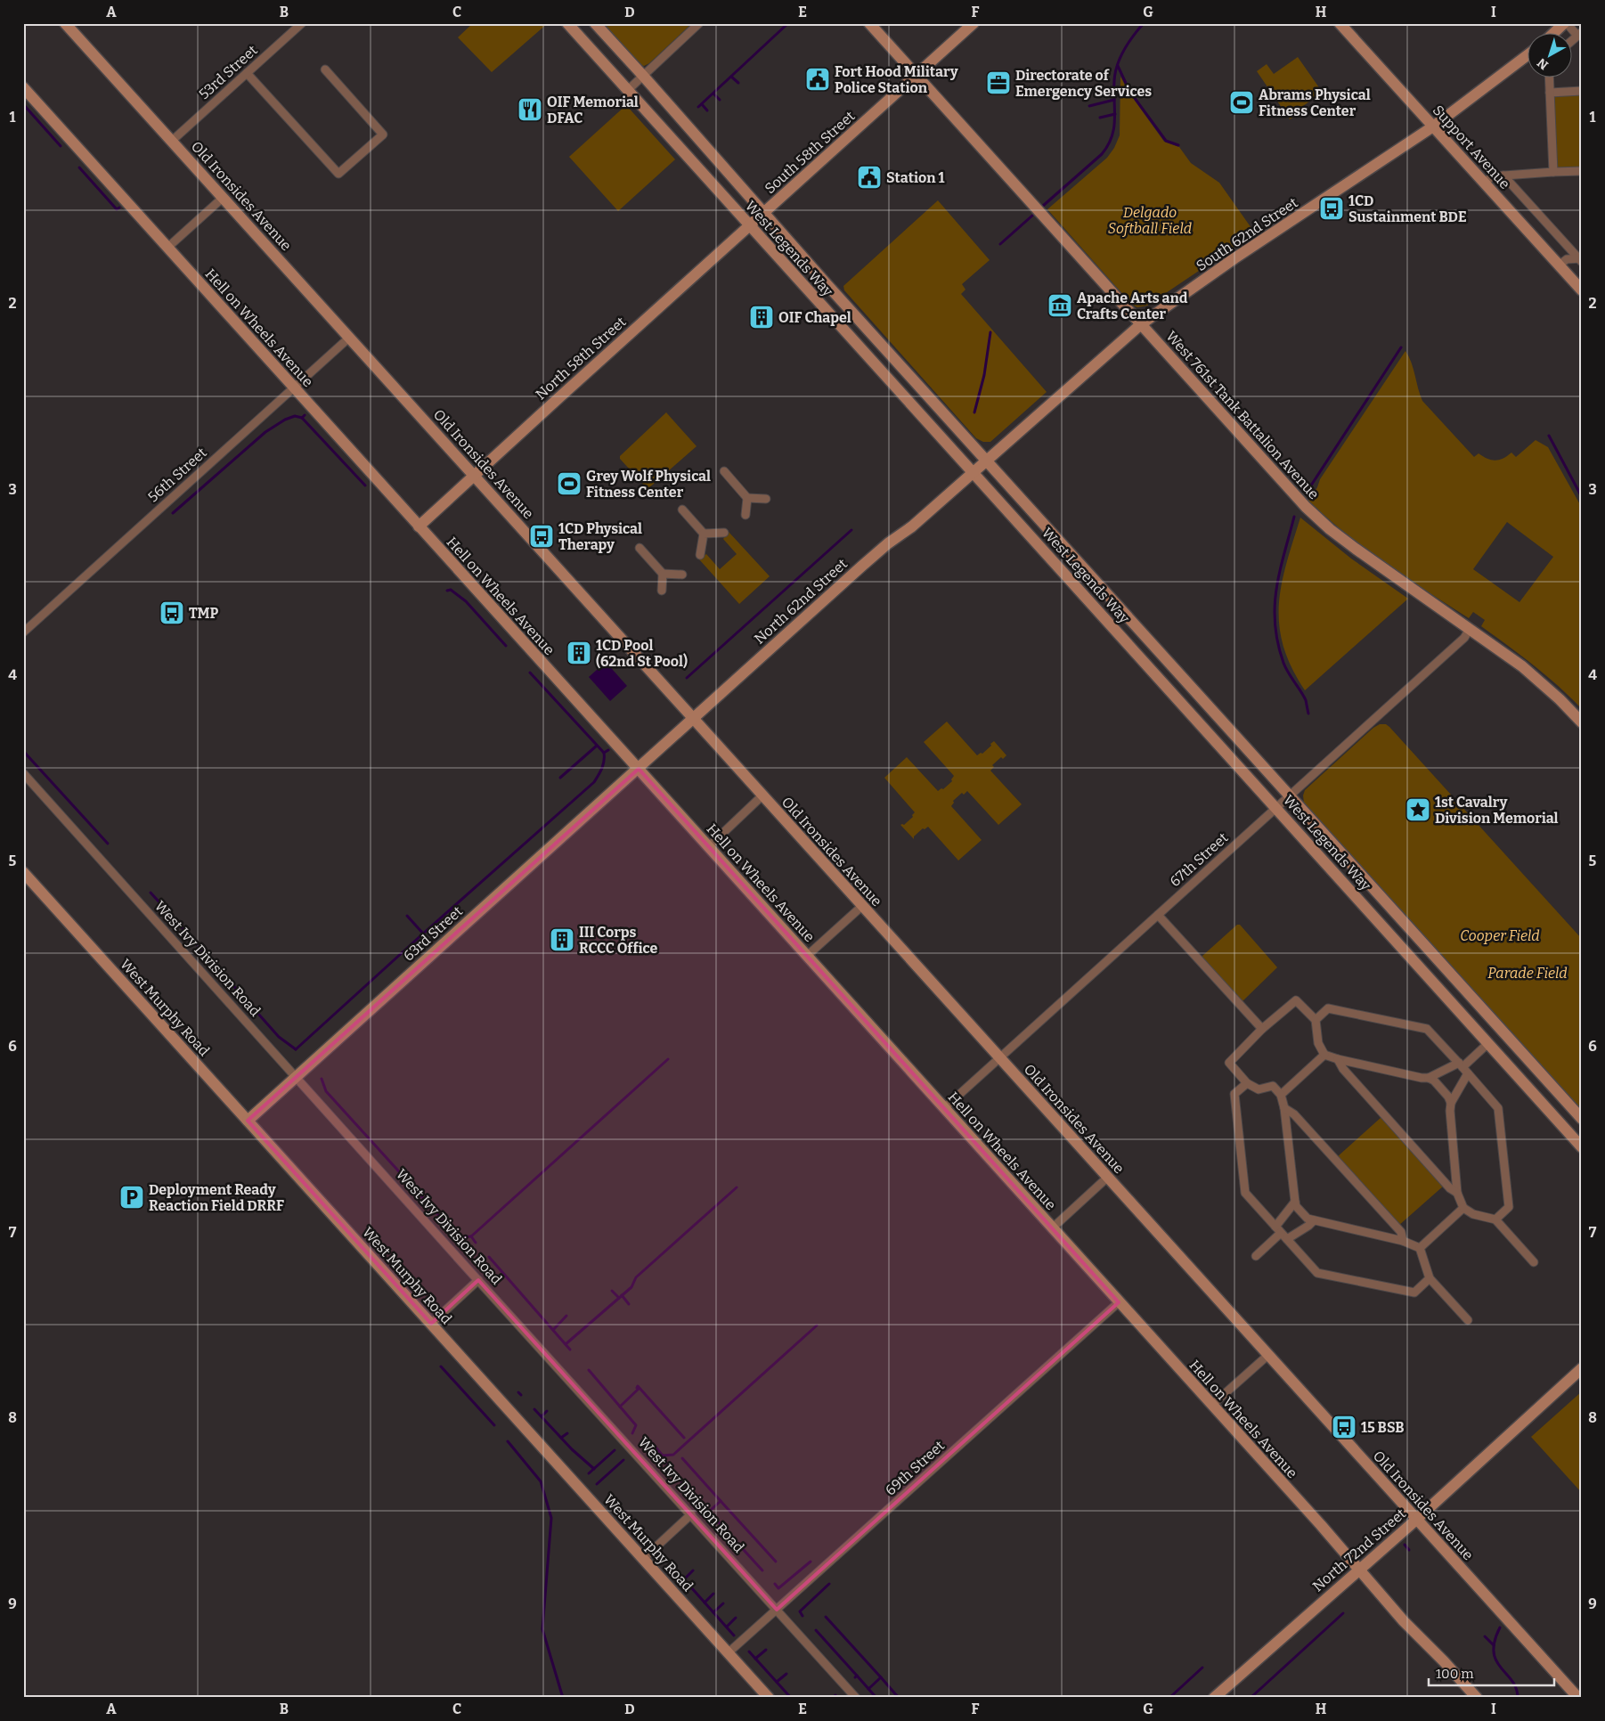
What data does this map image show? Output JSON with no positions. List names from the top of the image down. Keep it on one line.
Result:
{"streets":{"street":["53rd Street","Support Avenue","South 58th Street","Old Ironsides Avenue","South 62nd Street","West Legends Way","Hell on Wheels Avenue","North 58th Street","West 761st Tank Battalion Avenue","56th Street","North 62nd Street","67th Street","63rd Street","West Ivy Division Road","West Murphy Road","69th Street","North 72nd Street"]},"crossings":[["53rd Street","Old Ironsides Avenue"],["Support Avenue","South 62nd Street"],["South 58th Street","West Legends Way"],["South 58th Street","North 58th Street"],["South 58th Street","West 761st Tank Battalion Avenue"],["Old Ironsides Avenue","North 58th Street"],["Old Ironsides Avenue","56th Street"],["Old Ironsides Avenue","North 62nd Street"],["Old Ironsides Avenue","67th Street"],["Old Ironsides Avenue","North 72nd Street"],["South 62nd Street","West Legends Way"],["South 62nd Street","West 761st Tank Battalion Avenue"],["South 62nd Street","North 62nd Street"],["West Legends Way","North 58th Street"],["West Legends Way","North 62nd Street"],["West Legends Way","67th Street"],["Hell on Wheels Avenue","North 58th Street"],["Hell on Wheels Avenue","56th Street"],["Hell on Wheels Avenue","North 62nd Street"],["Hell on Wheels Avenue","67th Street"],["Hell on Wheels Avenue","63rd Street"],["Hell on Wheels Avenue","69th Street"],["Hell on Wheels Avenue","North 72nd Street"],["West 761st Tank Battalion Avenue","67th Street"],["North 62nd Street","63rd Street"],["63rd Street","West Ivy Division Road"],["63rd Street","West Murphy Road"],["West Ivy Division Road","69th Street"],["West Murphy Road","69th Street"]],"parks":["Delgado Softball Field","Cooper Field","Parade Field"],"places":{"public building":["Fort Hood Military Police Station","Station 1"],"office":["Directorate of Emergency Services"],"sports":["Abrams Physical Fitness Center","Grey Wolf Physical Fitness Center"],"restaurant":["OIF Memorial DFAC"],"bus stop":["1CD Sustainment BDE","1CD Physical Therapy","TMP","15 BSB"],"museum":["Apache Arts and Crafts Center"],"building":["OIF Chapel","1CD Pool (62nd St Pool)","III Corps RCCC Office"],"place":["1st Cavalry Division Memorial"],"parking":["Deployment Ready Reaction Field DRRF"]},"scale_bar":"100 m","north":"bottom left","grid":{"columns":["A","B","C","D","E","F","G","H","I"],"rows":["1","2","3","4","5","6","7","8","9"]}}
